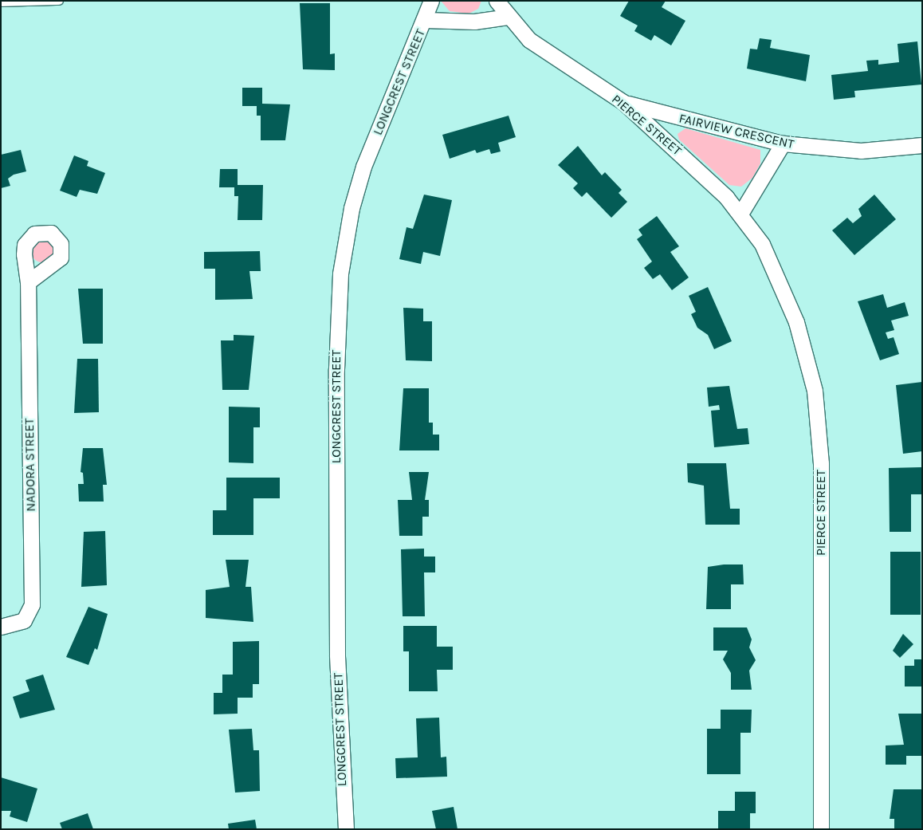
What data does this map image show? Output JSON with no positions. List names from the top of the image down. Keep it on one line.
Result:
{"streets":{"street":["LONGCREST STREET","PIERCE STREET","FAIRVIEW CRESCENT","NADORA STREET"]},"crossings":[["PIERCE STREET","FAIRVIEW CRESCENT"]]}
